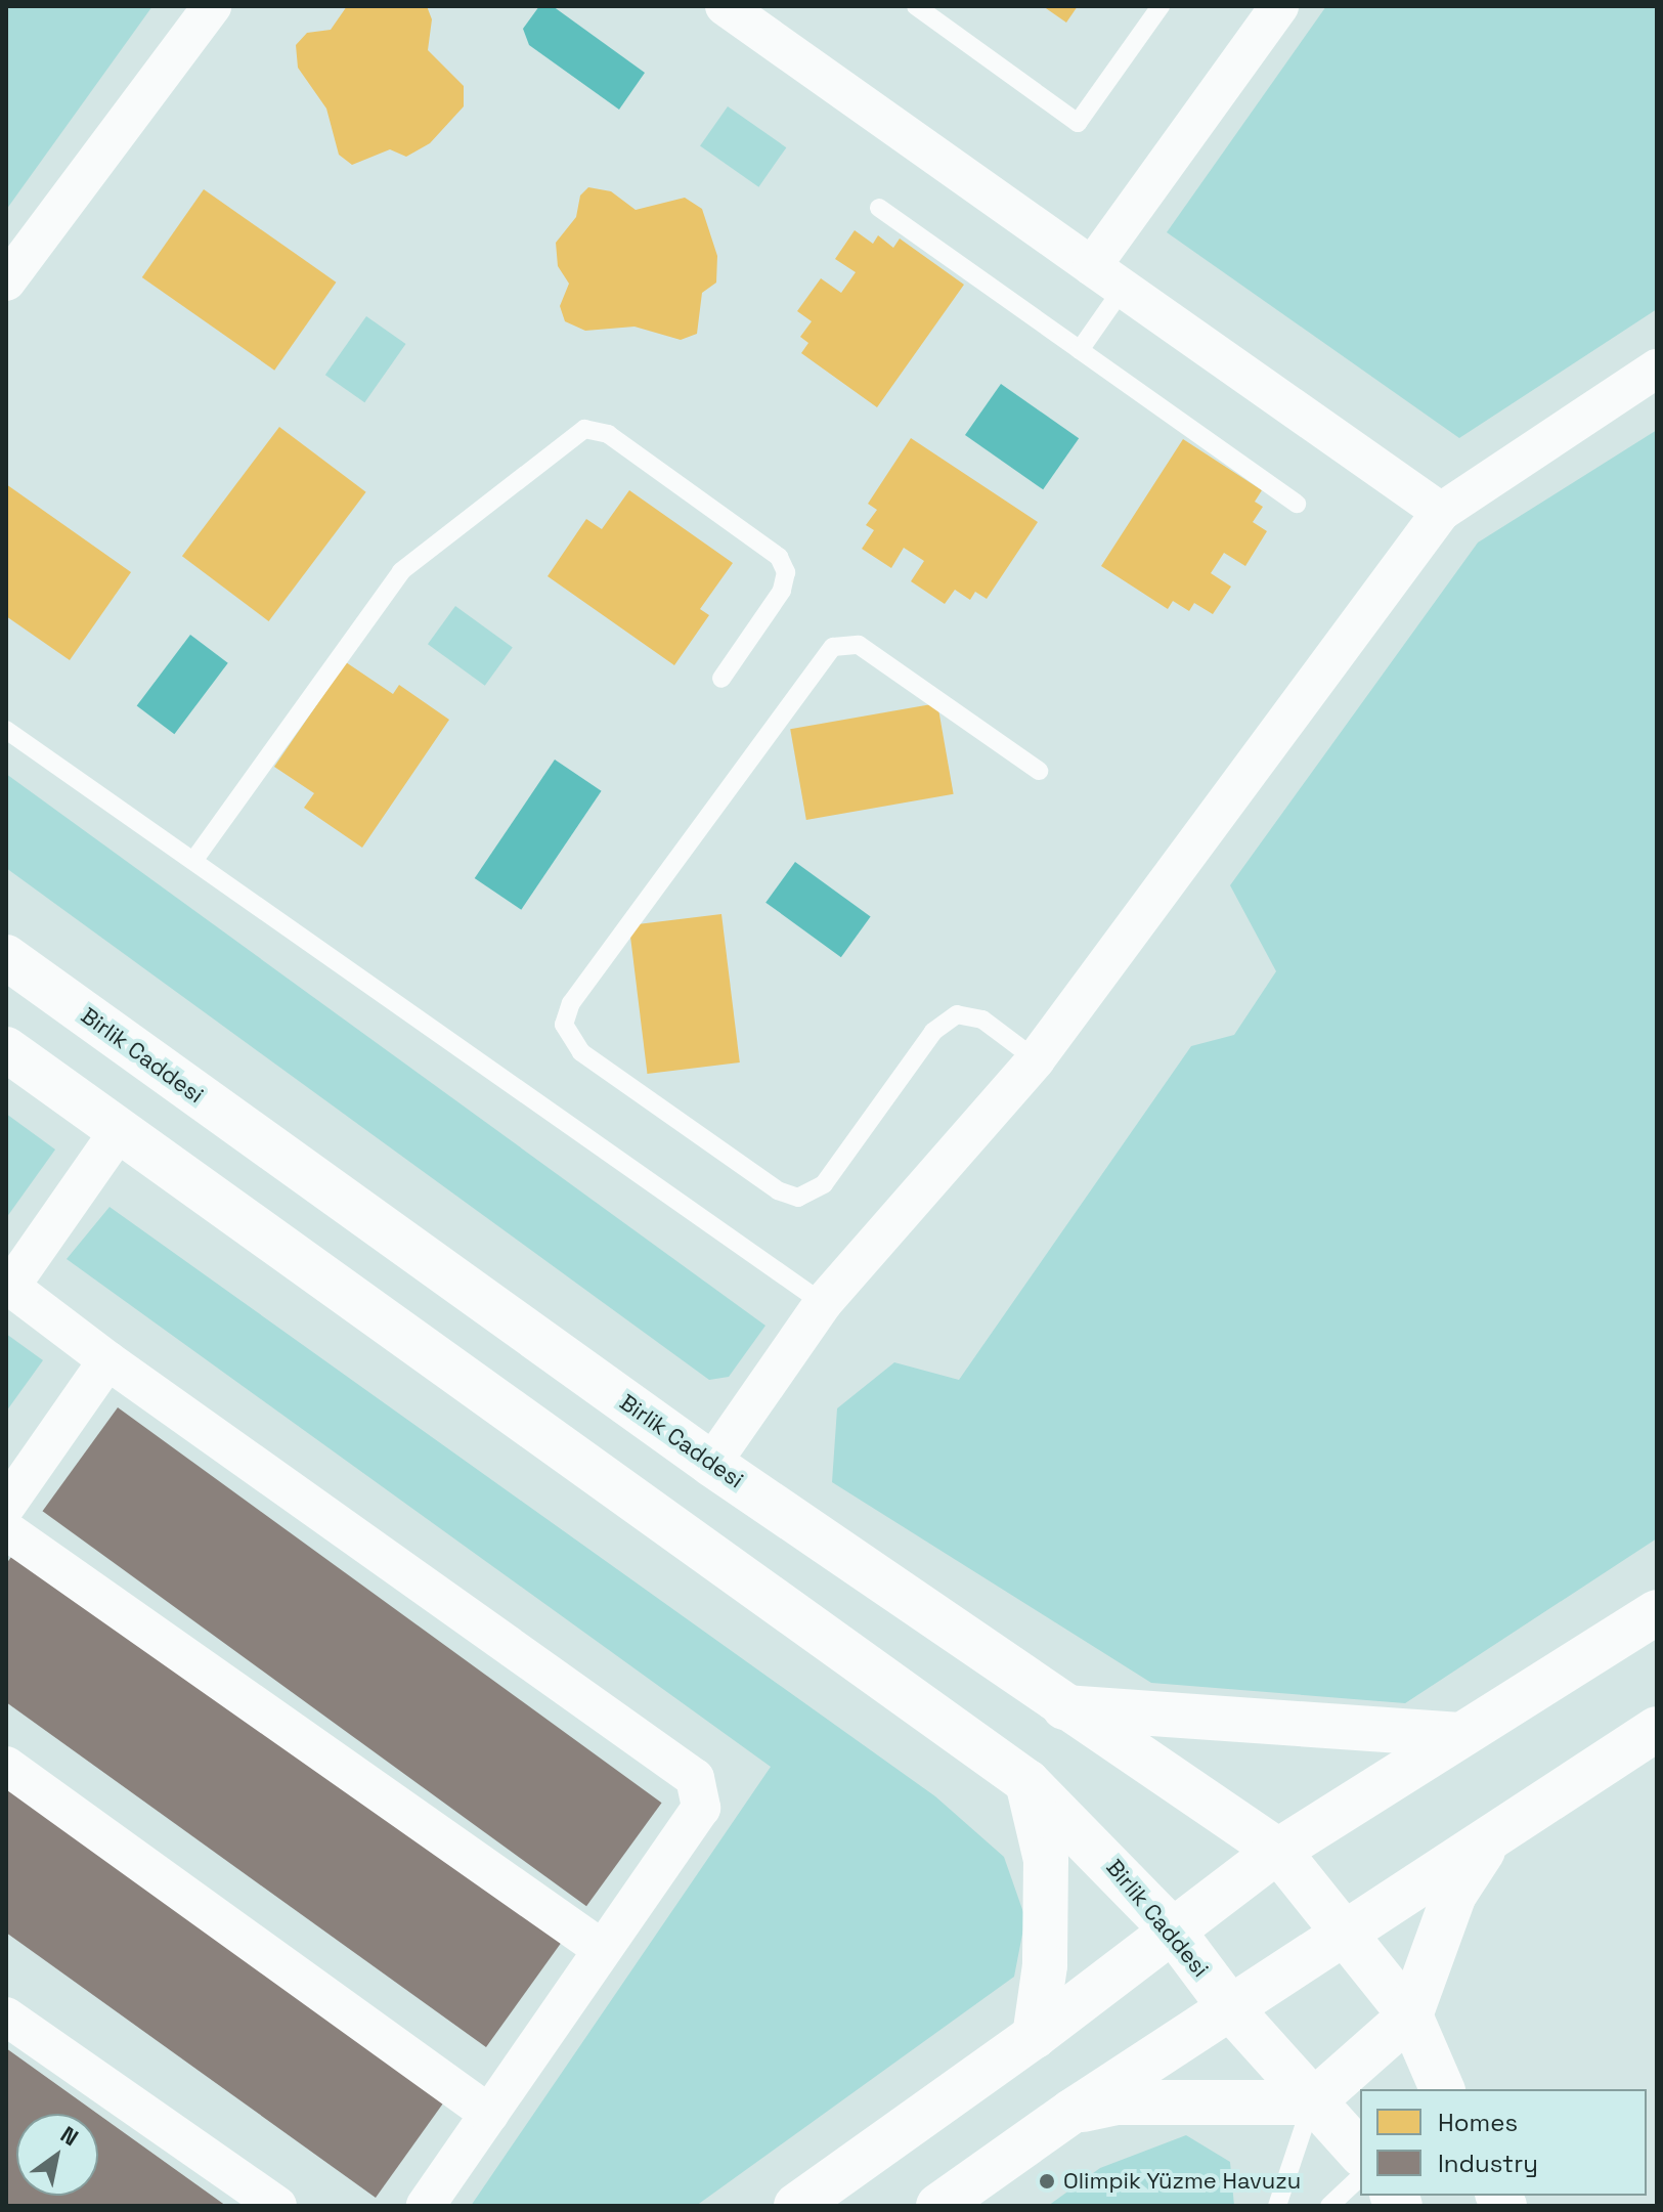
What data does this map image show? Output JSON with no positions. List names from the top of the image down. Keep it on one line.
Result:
{"streets":{"street":["Birlik Caddesi"]},"places":["Olimpik Yüzme Havuzu"],"legend":["Homes","Industry"],"north":"top right"}
